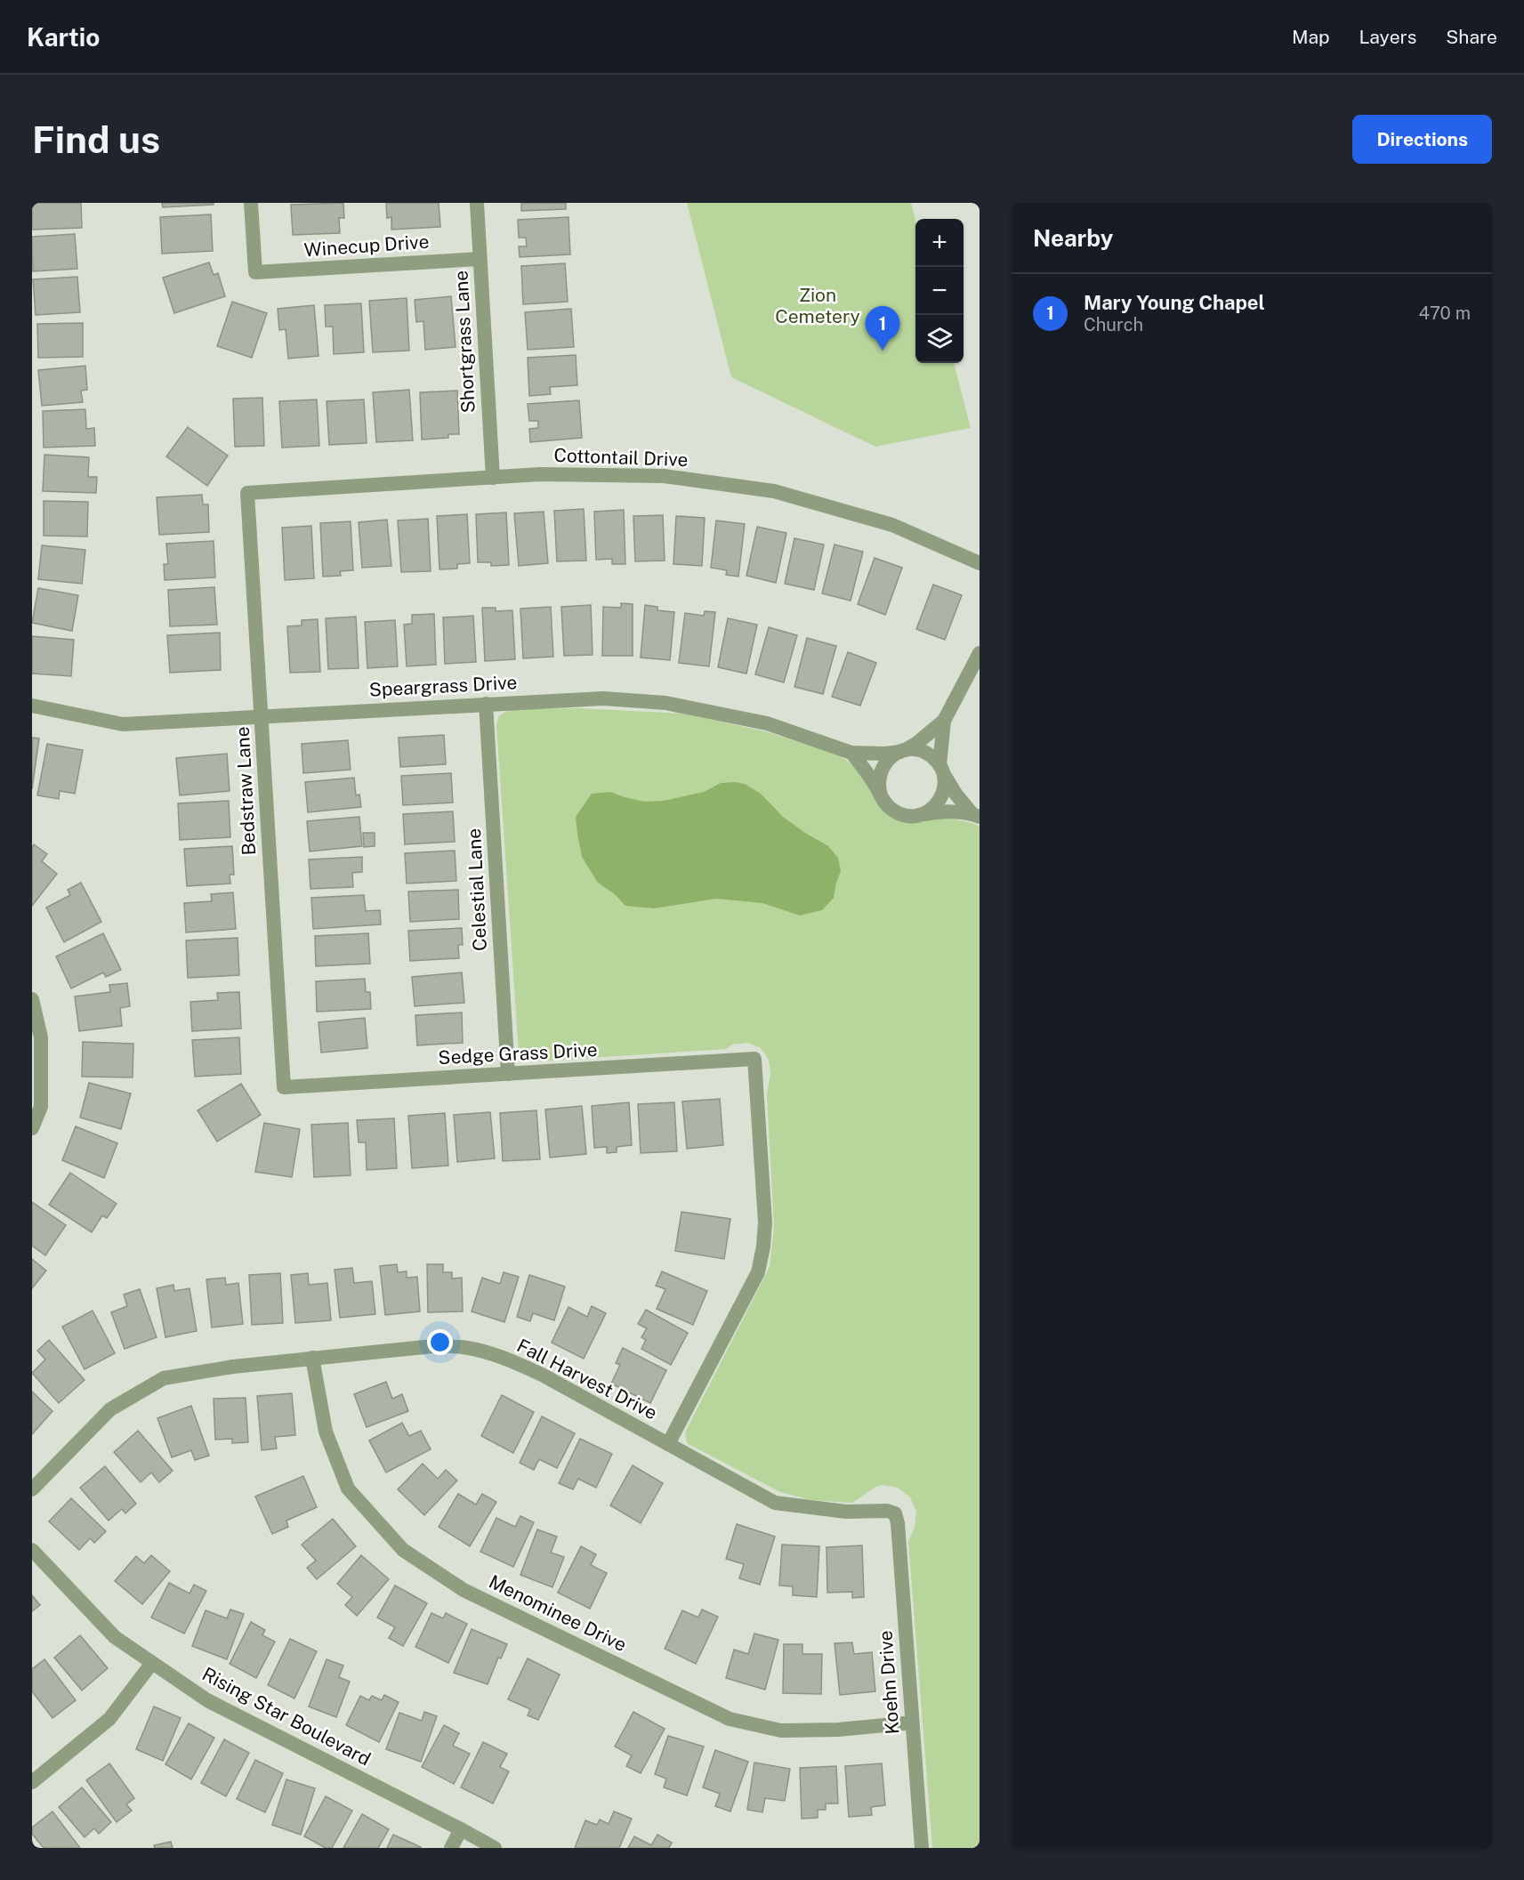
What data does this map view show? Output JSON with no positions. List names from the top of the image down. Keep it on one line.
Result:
{"streets":{"street":["Winecup Drive","Shortgrass Lane","Cottontail Drive","Speargrass Drive","Bedstraw Lane","Celestial Lane","Sedge Grass Drive","Fall Harvest Drive","Menominee Drive","Koehn Drive","Rising Star Boulevard"]},"crossings":[["Winecup Drive","Shortgrass Lane"],["Shortgrass Lane","Cottontail Drive"],["Cottontail Drive","Bedstraw Lane"],["Speargrass Drive","Bedstraw Lane"],["Speargrass Drive","Celestial Lane"],["Bedstraw Lane","Sedge Grass Drive"],["Celestial Lane","Sedge Grass Drive"],["Sedge Grass Drive","Fall Harvest Drive"],["Fall Harvest Drive","Menominee Drive"],["Fall Harvest Drive","Koehn Drive"],["Menominee Drive","Koehn Drive"]],"parks":["Zion Cemetery"],"page":{"header":"Kartio","nav":["Map","Layers","Share"],"buttons":"Directions","title":"Find us","heading":"Nearby","map_buttons":["+","−"],"list":[{"mark":"1","name":"Mary Young Chapel","note":"Church","value":"470 m"}],"pins":"1"}}
